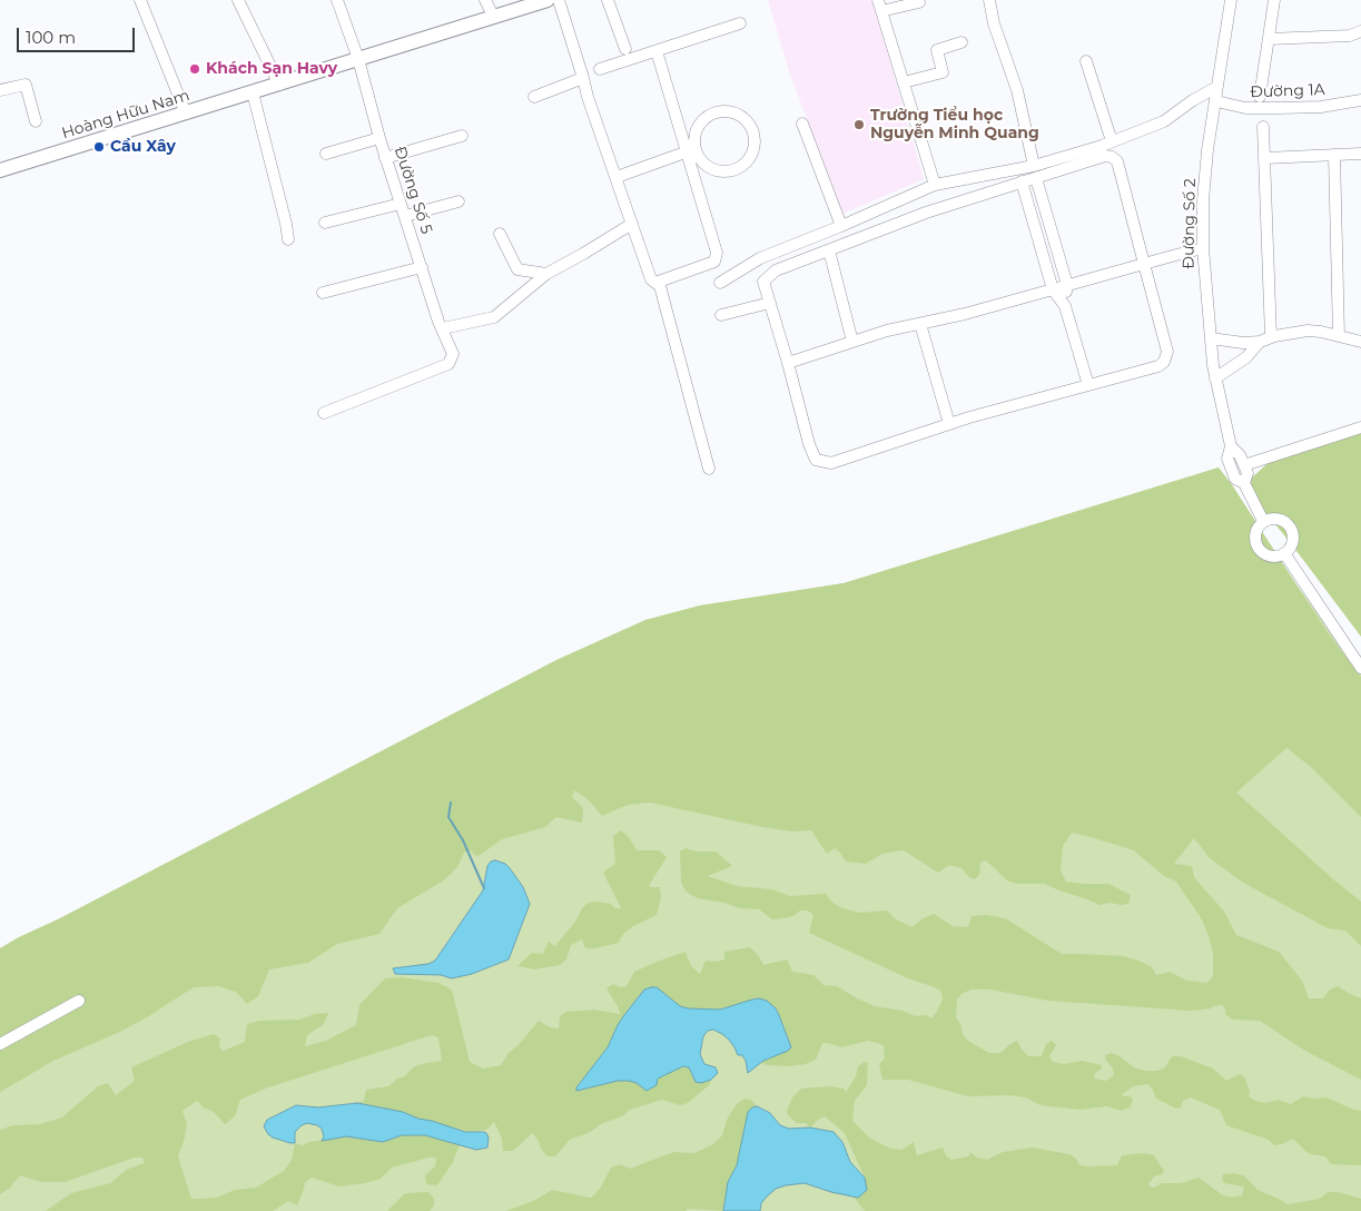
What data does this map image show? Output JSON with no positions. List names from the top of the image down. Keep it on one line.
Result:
{"streets":{"main road":["Hoàng Hữu Nam"],"street":["Đường 1A","Đường Số 5","Đường Số 2"]},"crossings":[["Đường 1A","Đường Số 2"],["Hoàng Hữu Nam","Đường Số 5"]],"places":["Khách Sạn Havy","Trường Tiểu học Nguyễn Minh Quang","Cầu Xây"],"scale_bar":"100 m"}
